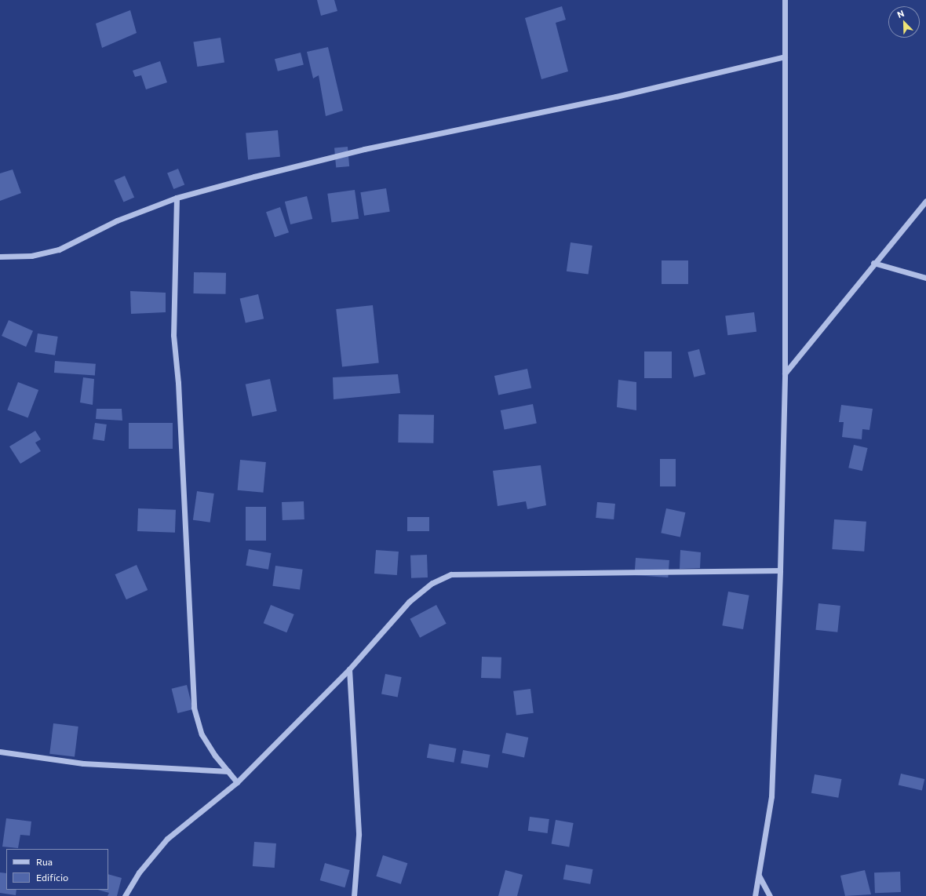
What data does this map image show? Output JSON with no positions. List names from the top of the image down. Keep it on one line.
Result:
{"legend":["Rua","Edifício"],"north":"top left"}
